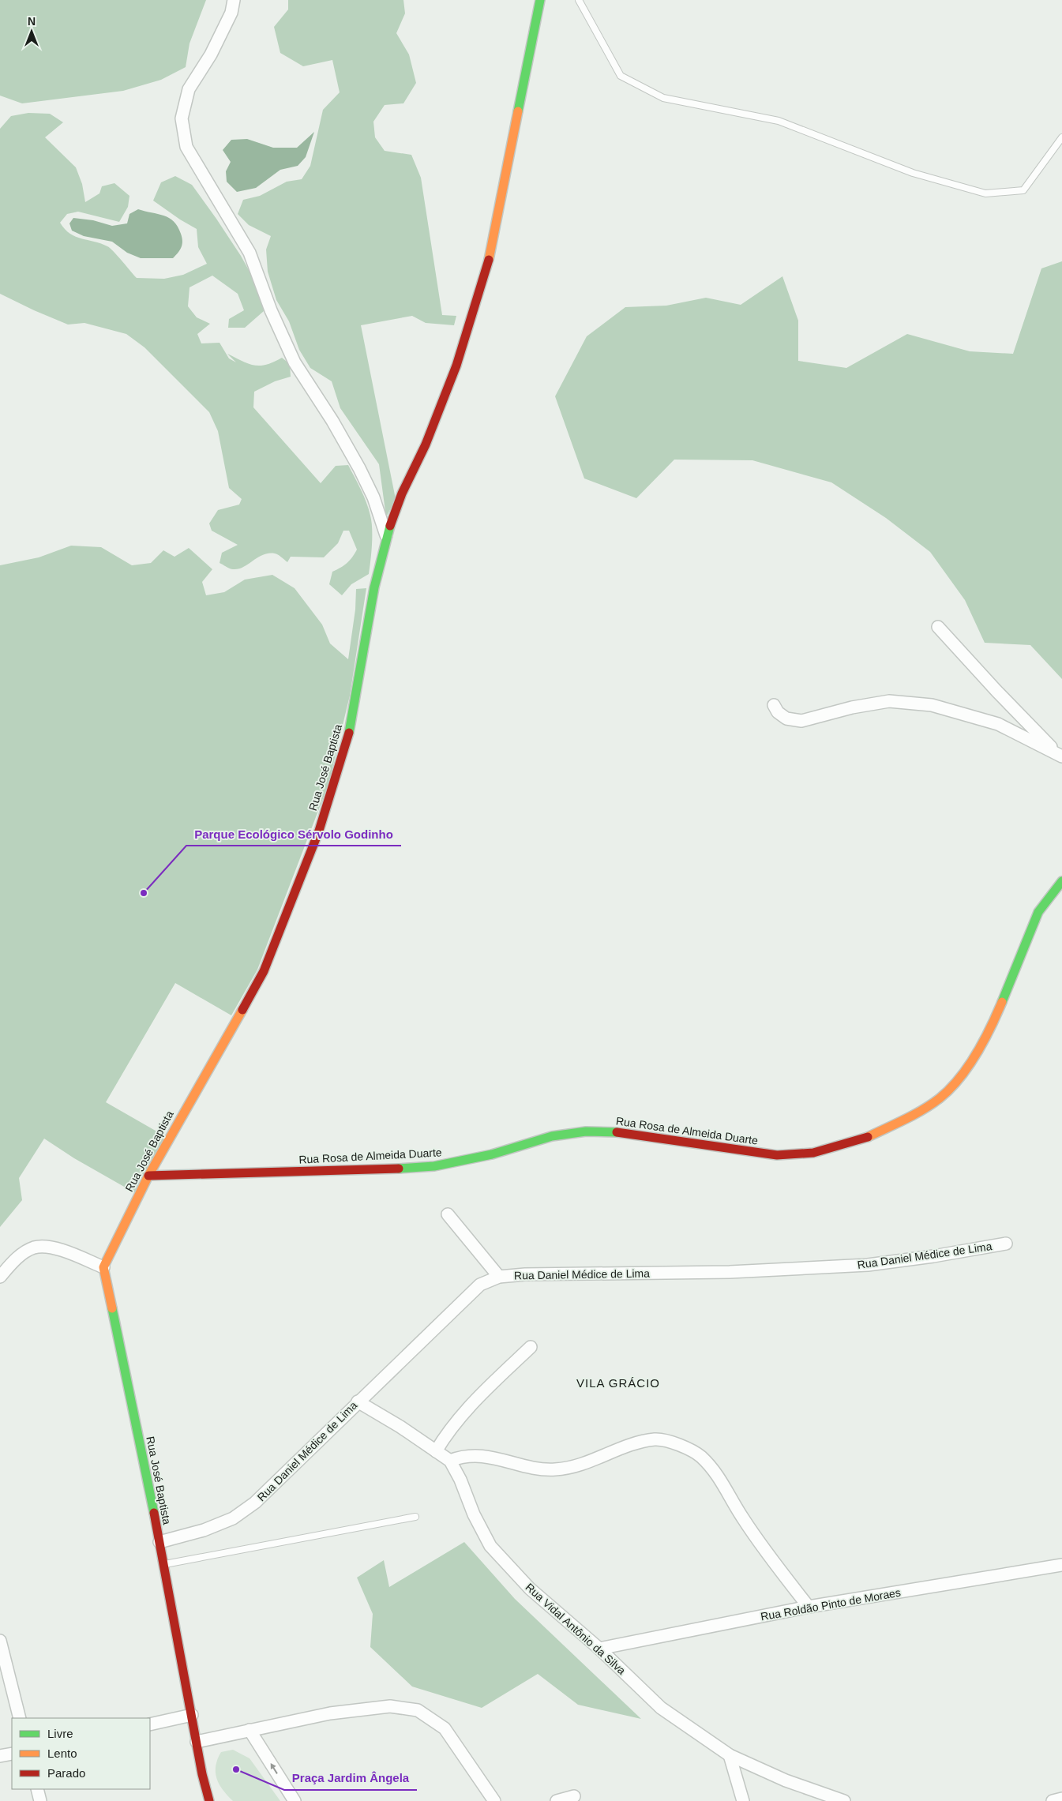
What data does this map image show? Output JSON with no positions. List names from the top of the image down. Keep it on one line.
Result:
{"streets":{"street":["Rua José Baptista","Rua Rosa de Almeida Duarte","Rua Daniel Médice de Lima","Rua Roldão Pinto de Moraes","Rua Vidal Antônio da Silva"]},"crossings":[["Rua José Baptista","Rua Rosa de Almeida Duarte"],["Rua José Baptista","Rua Daniel Médice de Lima"],["Rua Daniel Médice de Lima","Rua Vidal Antônio da Silva"],["Rua Roldão Pinto de Moraes","Rua Vidal Antônio da Silva"]],"districts":["VILA GRÁCIO"],"places":["Parque Ecológico Sérvolo Godinho","Praça Jardim Ângela"],"legend":["Livre","Lento","Parado"],"north":"top"}
